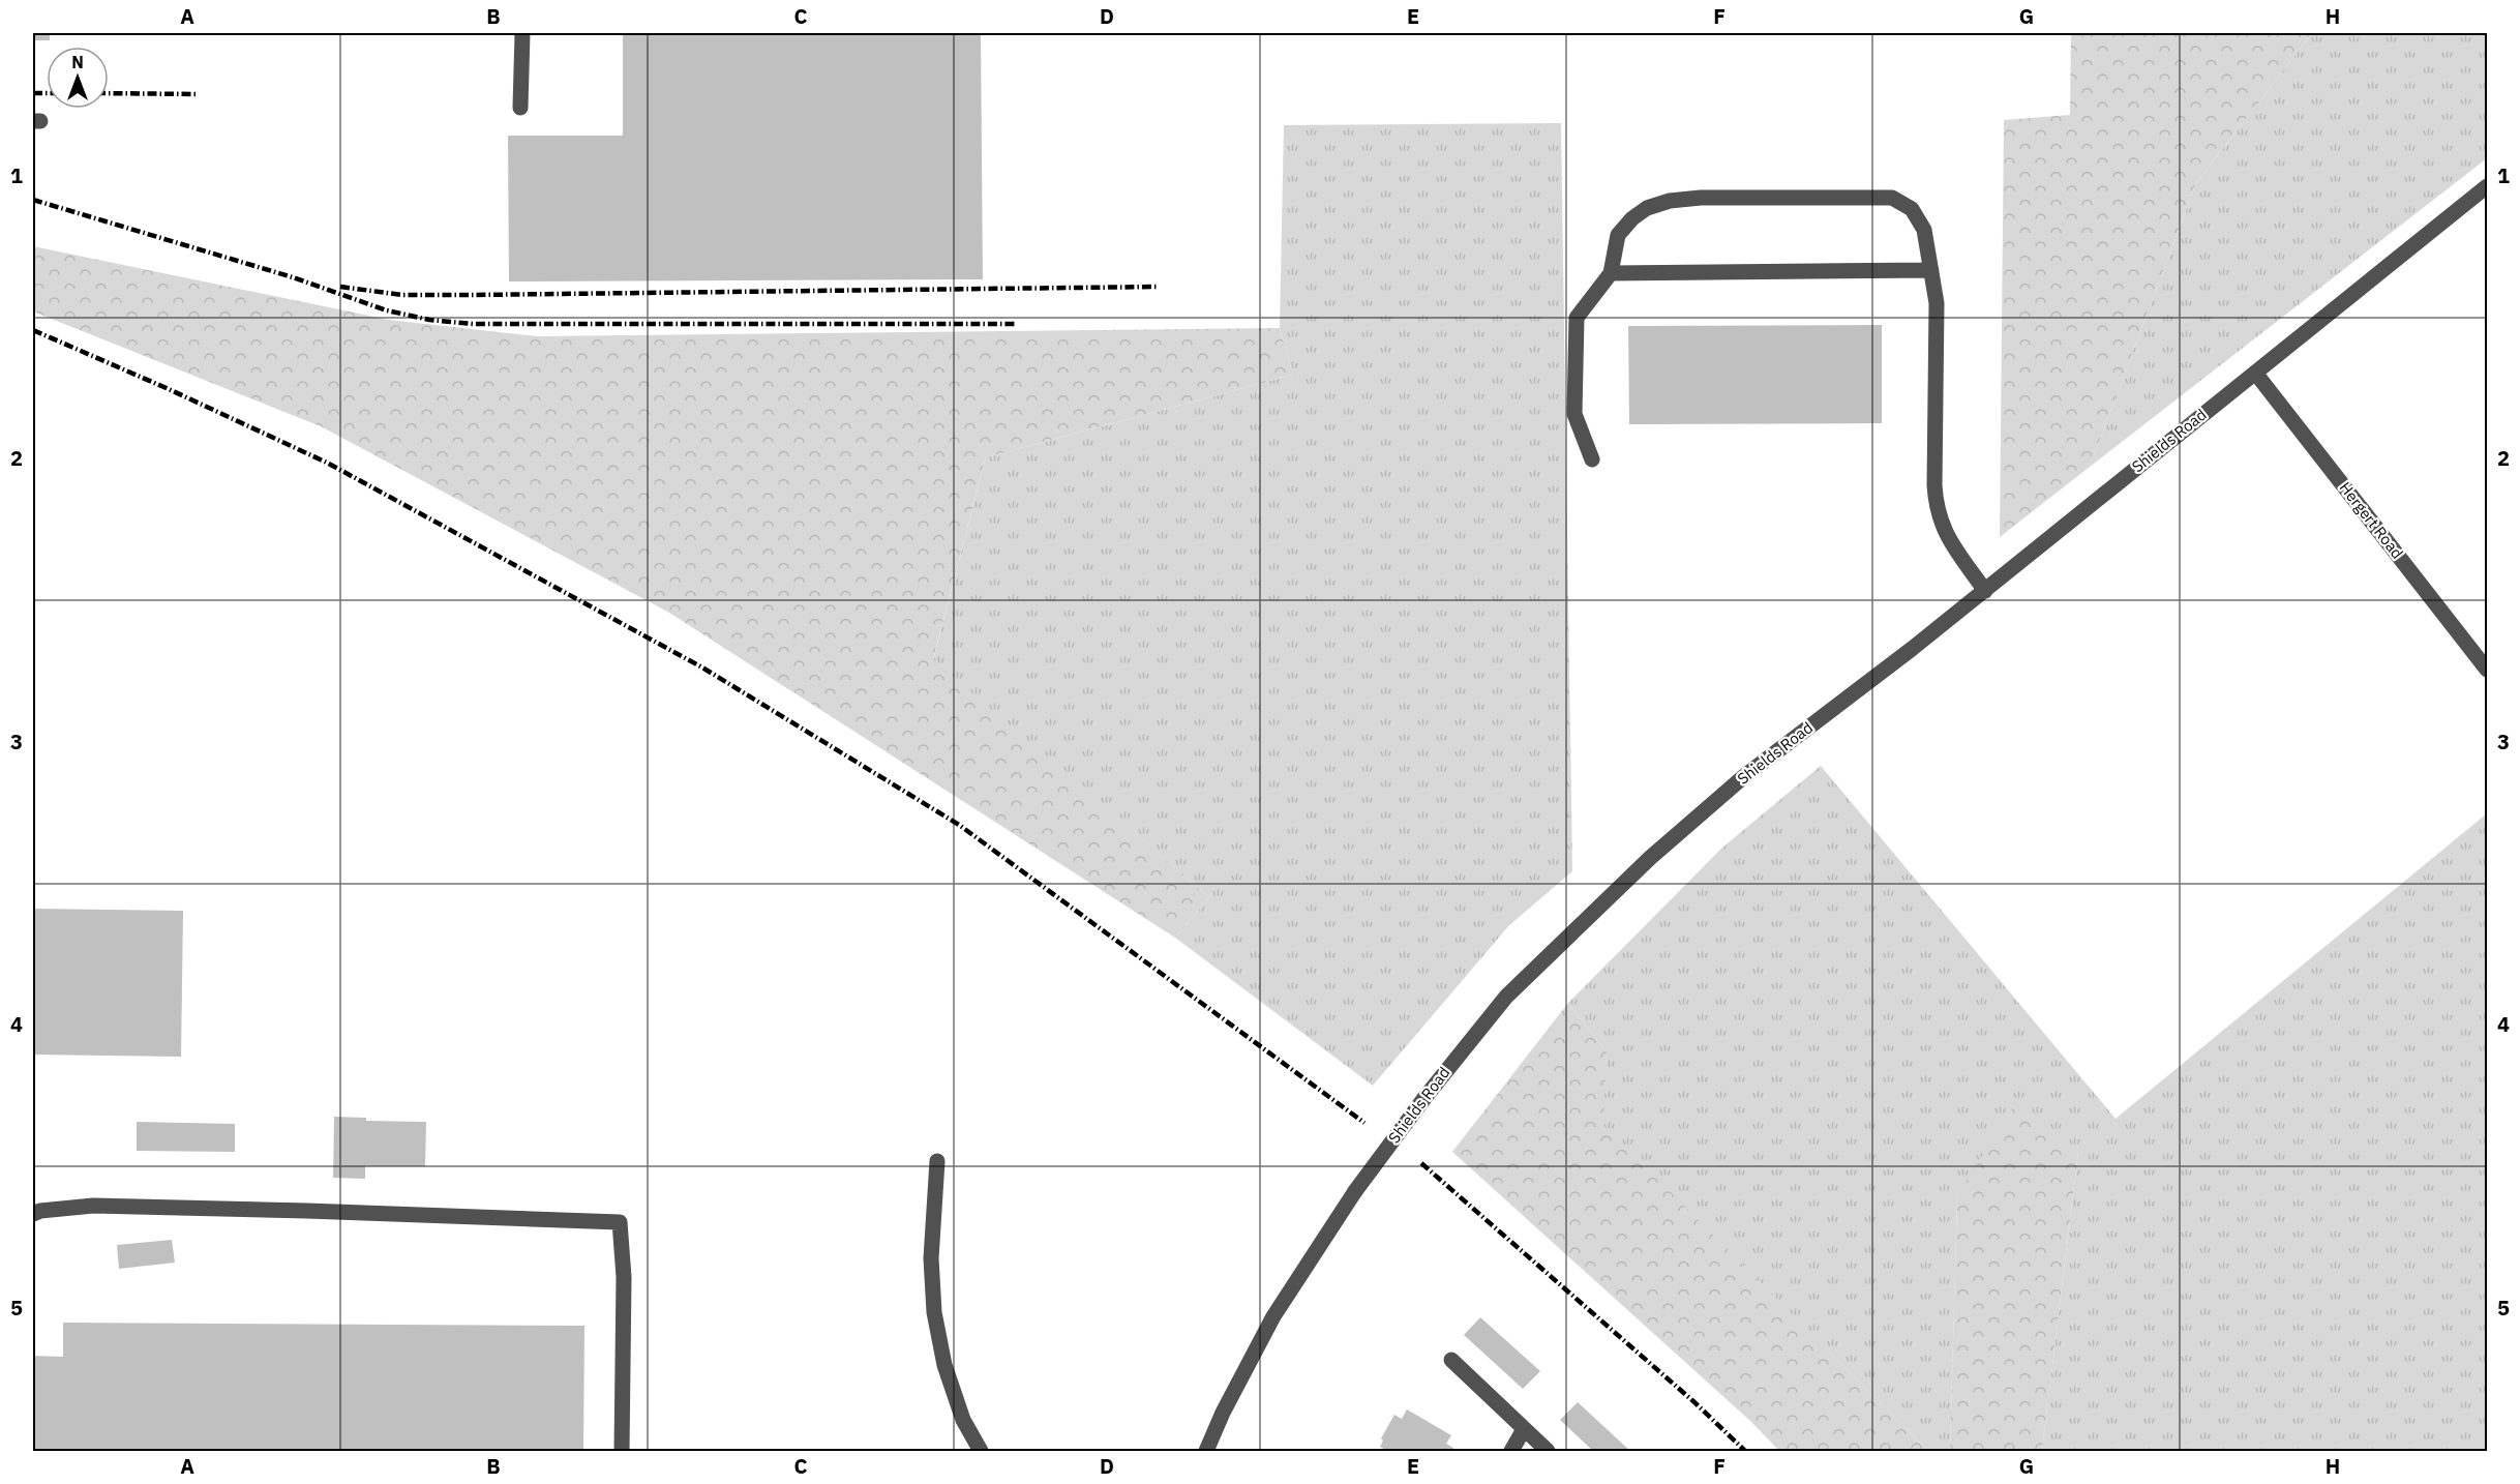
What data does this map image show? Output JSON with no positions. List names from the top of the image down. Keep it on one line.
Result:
{"streets":{"street":["Shields Road","Hergert Road"]},"crossings":[["Shields Road","Hergert Road"]],"north":"top","grid":{"columns":["A","B","C","D","E","F","G","H"],"rows":["1","2","3","4","5"]}}
